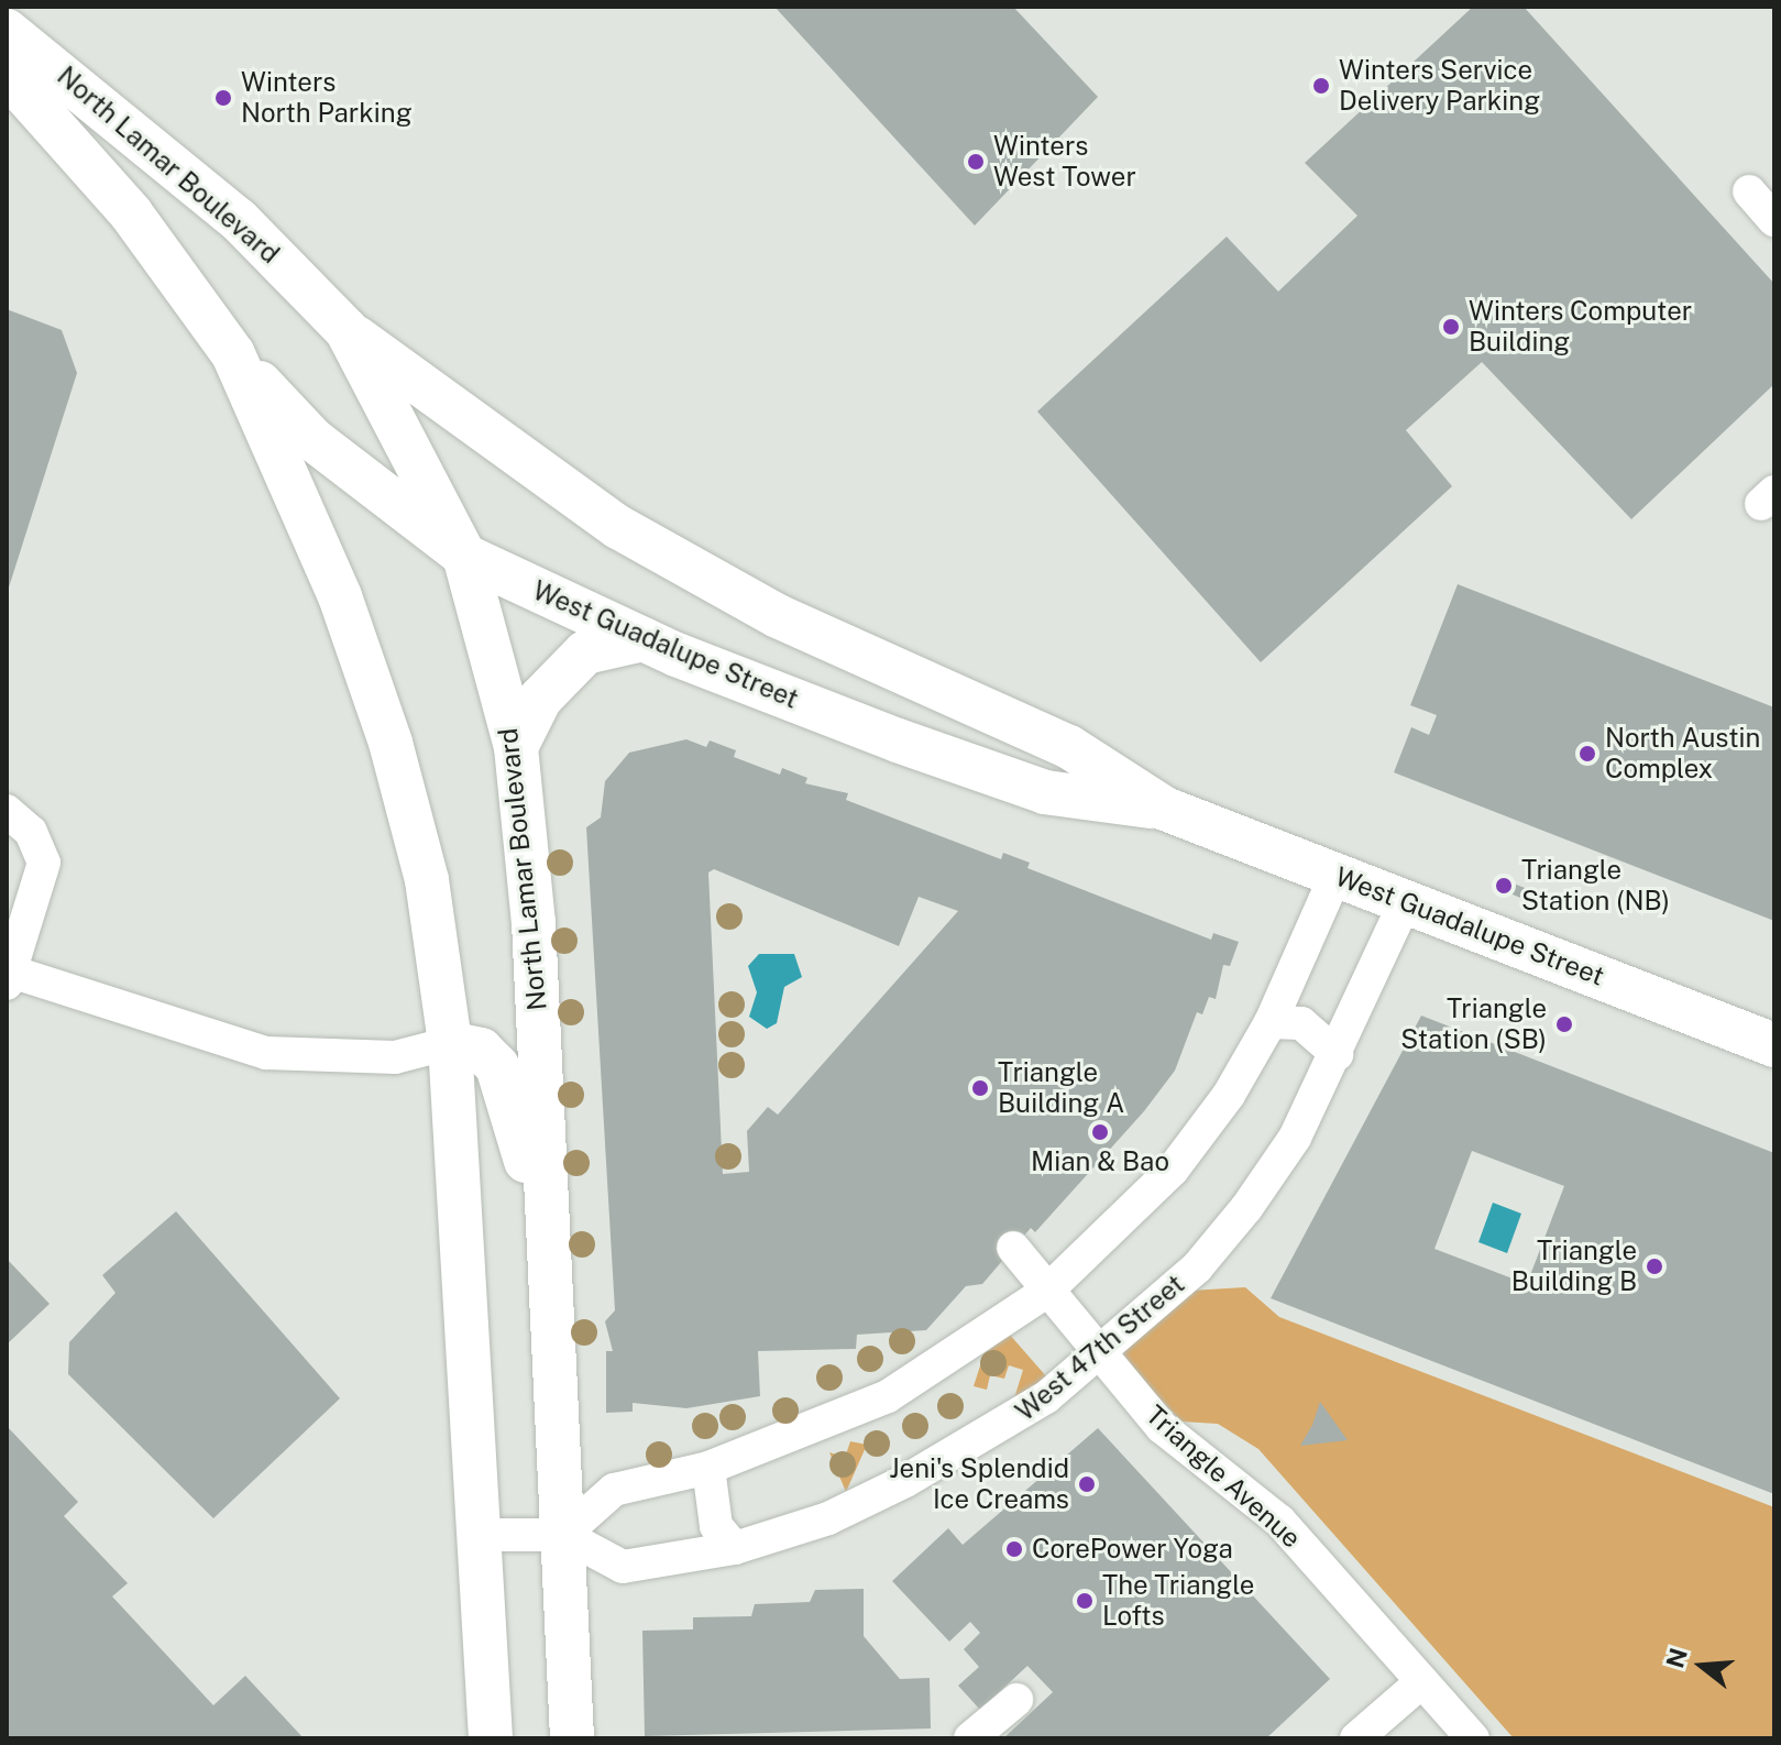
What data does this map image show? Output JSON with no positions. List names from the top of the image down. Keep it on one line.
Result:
{"streets":{"main road":["North Lamar Boulevard","West Guadalupe Street"],"street":["West 47th Street","Triangle Avenue"]},"crossings":[["North Lamar Boulevard","West Guadalupe Street"],["North Lamar Boulevard","West 47th Street"],["West Guadalupe Street","West 47th Street"],["West 47th Street","Triangle Avenue"]],"places":["Winters Service Delivery Parking","Winters North Parking","Winters West Tower","Winters Computer Building","North Austin Complex","Triangle Station (NB)","Triangle Station (SB)","Triangle Building A","Mian & Bao","Triangle Building B","Jeni's Splendid Ice Creams","CorePower Yoga","The Triangle Lofts"],"north":"left"}
